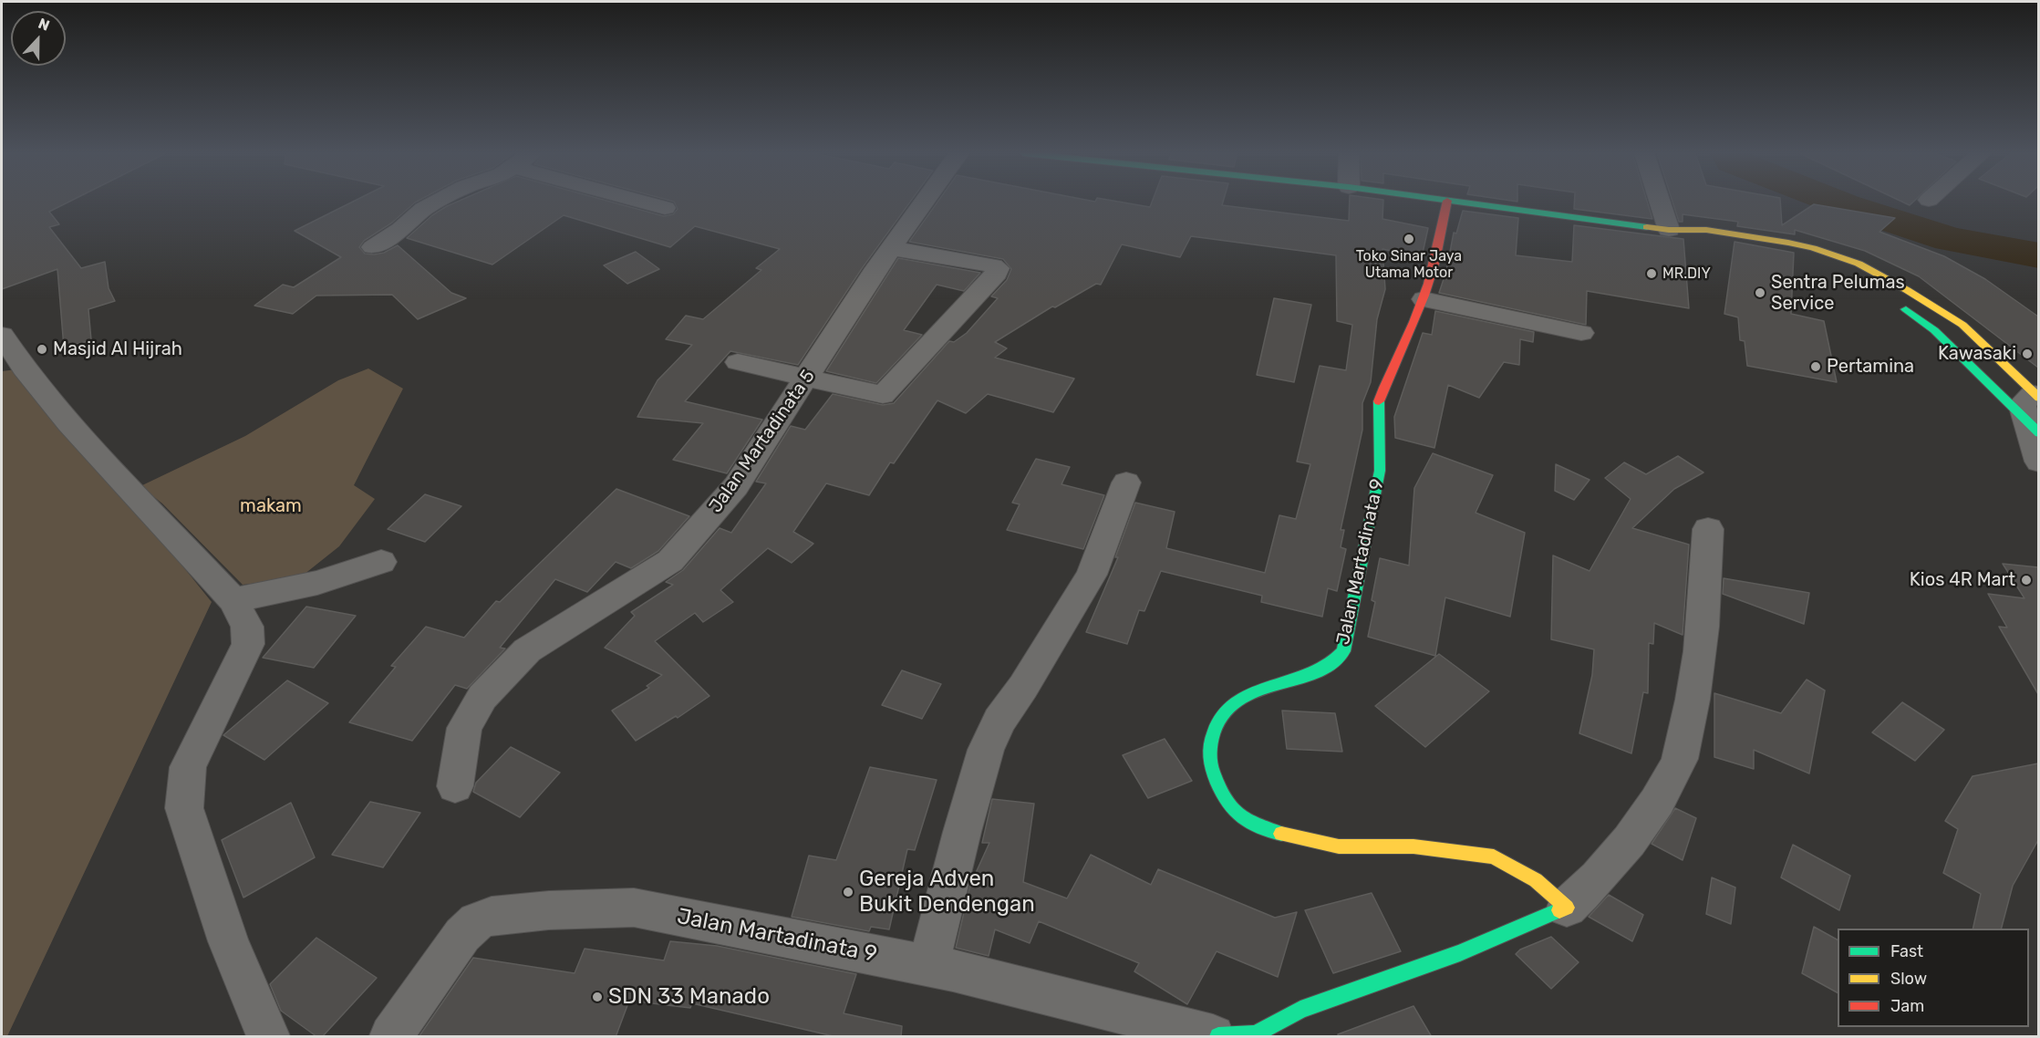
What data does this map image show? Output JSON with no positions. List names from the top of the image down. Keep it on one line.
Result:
{"streets":{"main road":["Jalan Martadinata 9"],"street":["Jalan Martadinata 5"]},"parks":["makam"],"places":["Toko Sinar Jaya Utama Motor","MR.DIY","Sentra Pelumas Service","Masjid Al Hijrah","Kawasaki","Pertamina","Kios 4R Mart","Gereja Adven Bukit Dendengan","SDN 33 Manado"],"legend":["Fast","Slow","Jam"],"north":"top"}
